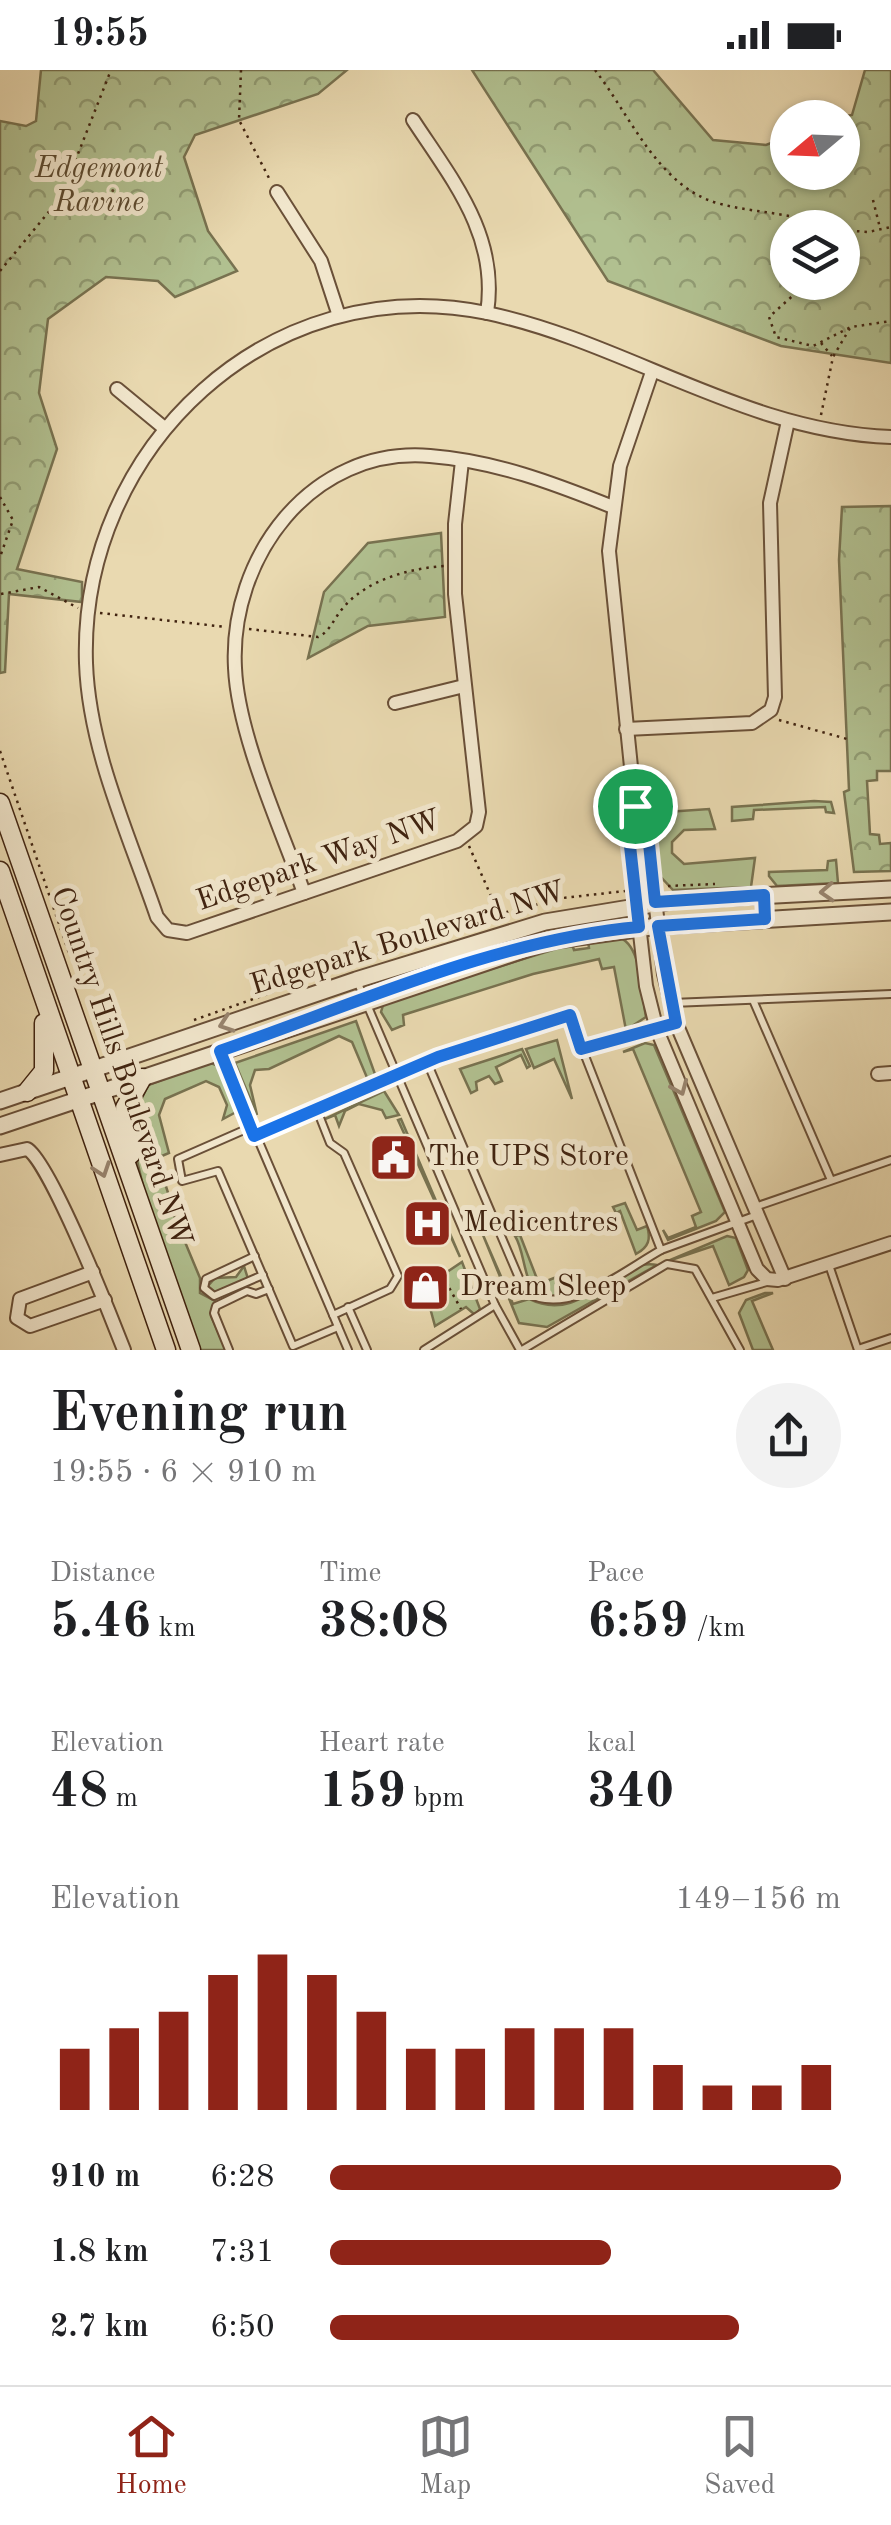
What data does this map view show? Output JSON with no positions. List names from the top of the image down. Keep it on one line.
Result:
{"streets":{"main road":["Country Hills Boulevard NW"],"street":["Edgepark Way NW","Edgepark Boulevard NW"]},"crossings":[["Edgepark Boulevard NW","Country Hills Boulevard NW"]],"parks":["Edgemont Ravine"],"places":{"public building":["The UPS Store"],"hospital":["Medicentres"],"shop":["Dream Sleep"]},"north":"left","page":{"status":"19:55","heading":["Evening run","19:55 · 6 × 910 m"],"stats":[["Distance","5.46 km"],["Time","38:08"],["Pace","6:59 /km"],["Elevation","48 m"],["Heart rate","159 bpm"],["kcal","340"]],"chart":["Elevation","149–156 m"],"list":[{"name":"910 m","note":"6:28"},{"name":"1.8 km","note":"7:31"},{"name":"2.7 km","note":"6:50"}],"tabs":["Home","Map","Saved"]}}
